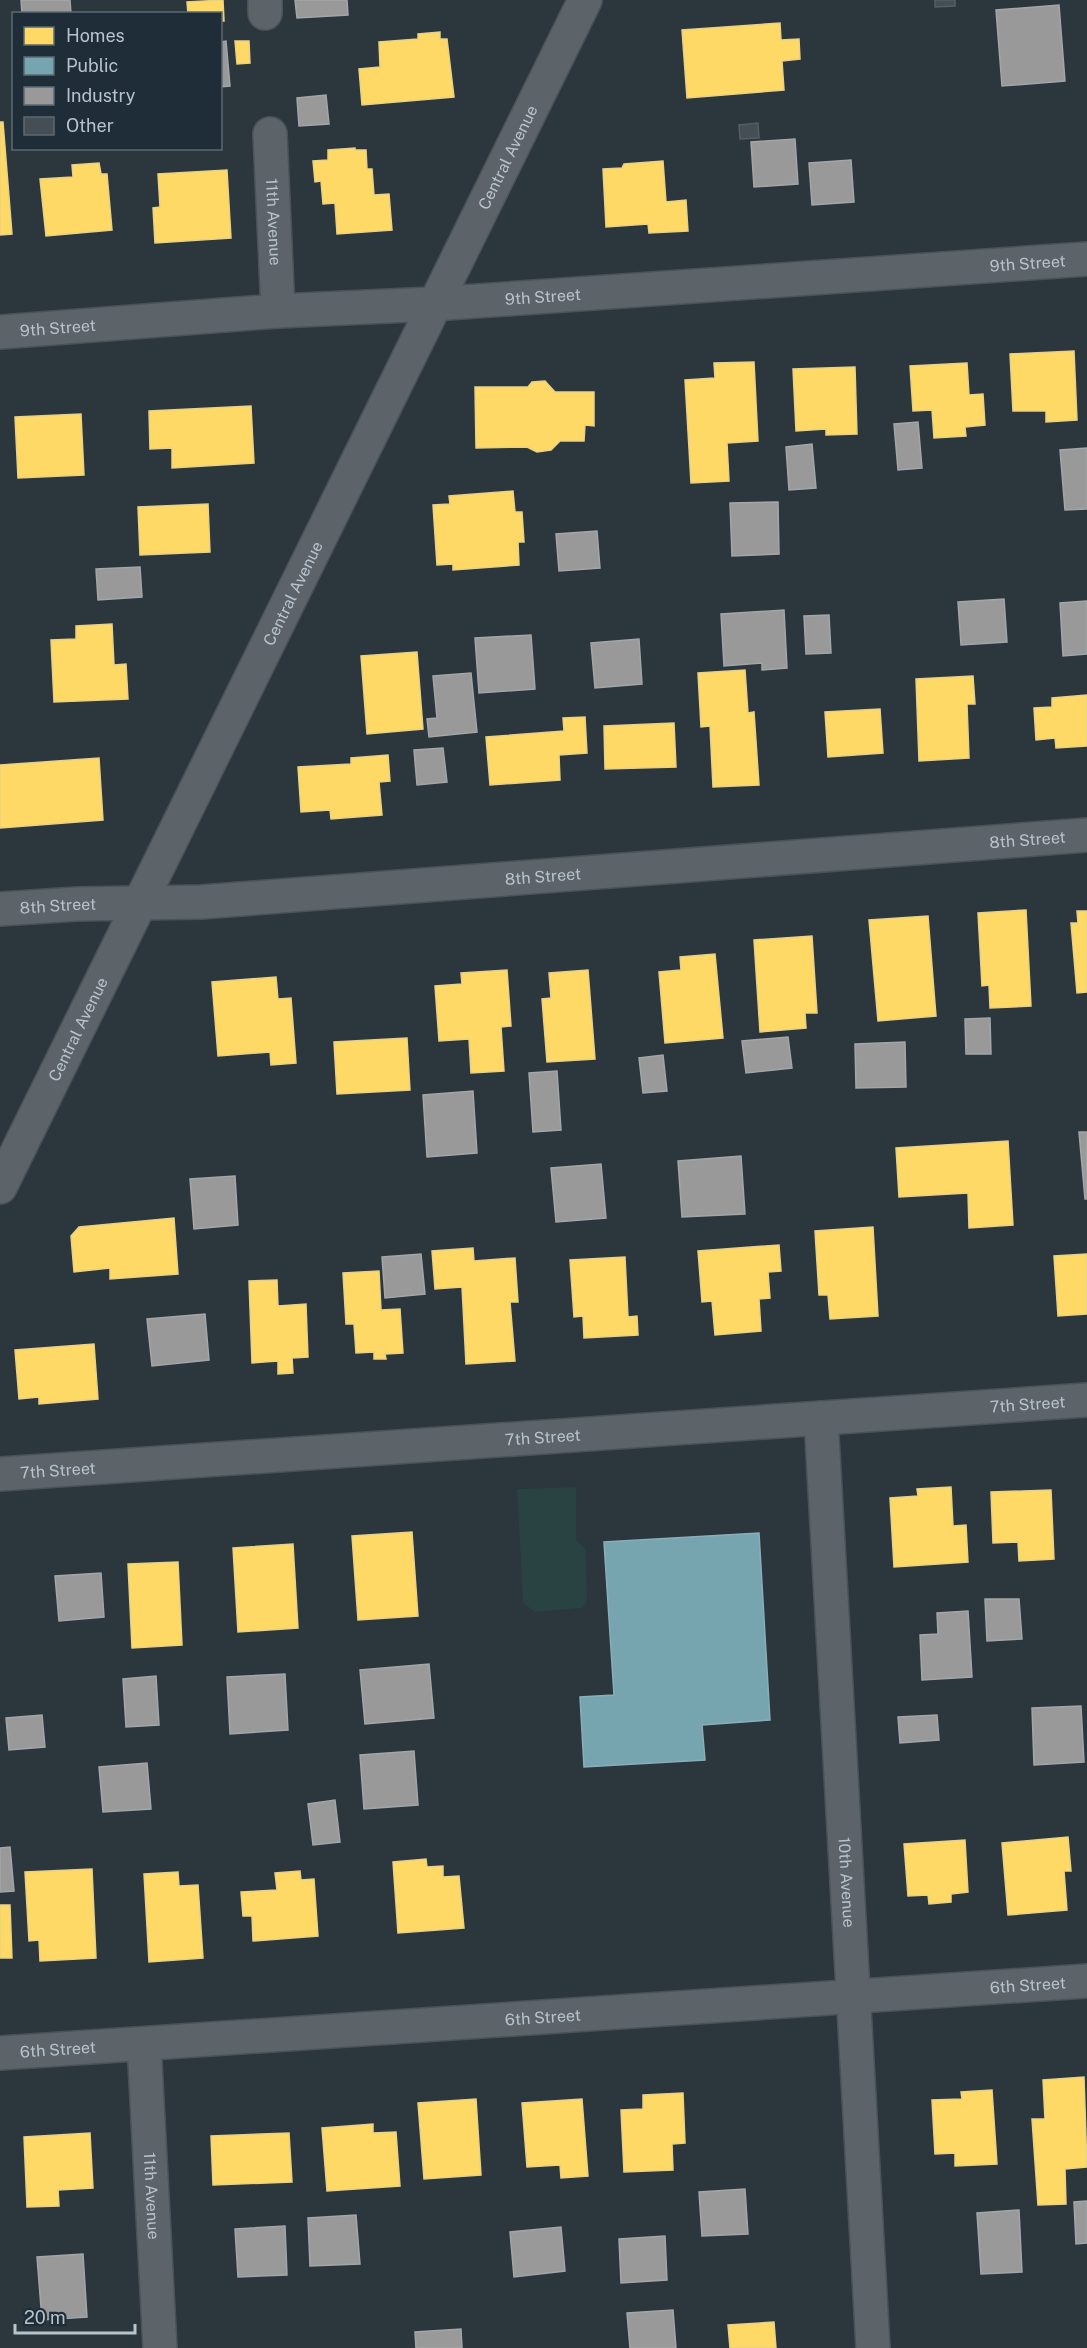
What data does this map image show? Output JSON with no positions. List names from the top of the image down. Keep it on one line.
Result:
{"streets":{"street":["Central Avenue","11th Avenue","9th Street","8th Street","7th Street","10th Avenue","6th Street"]},"crossings":[["Central Avenue","9th Street"],["Central Avenue","8th Street"],["11th Avenue","9th Street"],["11th Avenue","6th Street"],["7th Street","10th Avenue"],["10th Avenue","6th Street"]],"legend":["Homes","Public","Industry","Other"],"scale_bar":"20 m"}
